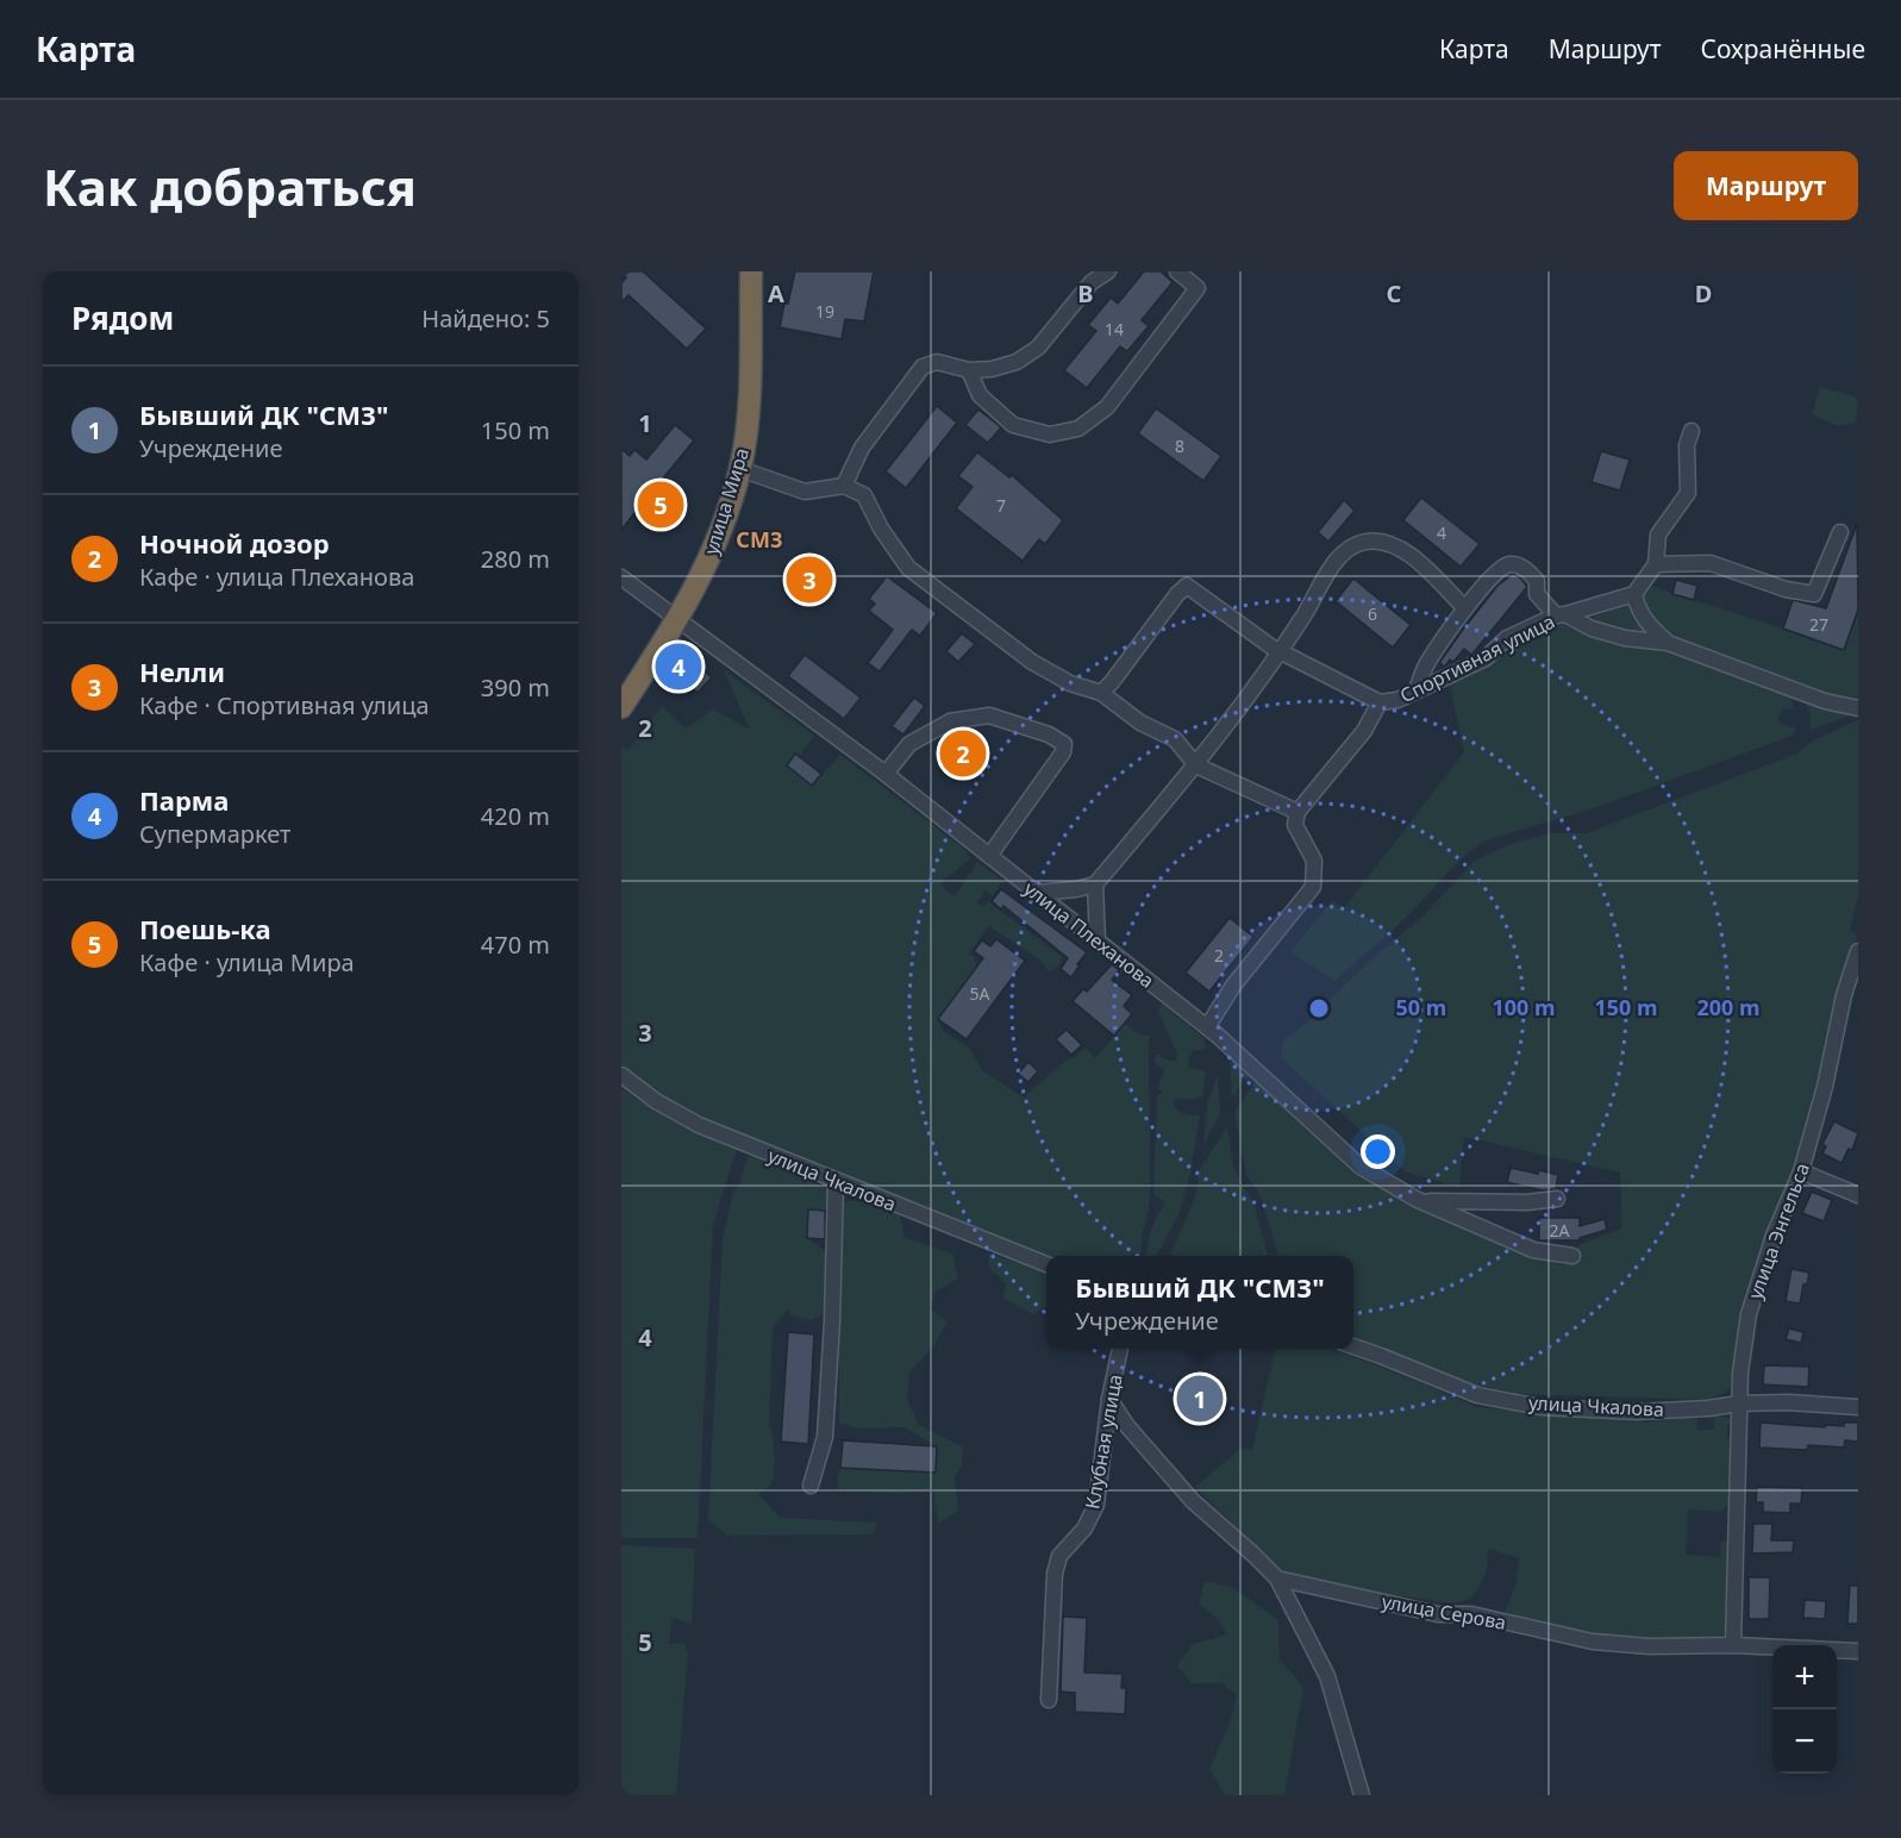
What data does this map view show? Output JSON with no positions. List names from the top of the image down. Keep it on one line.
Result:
{"streets":{"highway":["улица Мира"],"street":["Спортивная улица","улица Плеханова","улица Чкалова","улица Энгельса","Клубная улица","улица Серова"]},"crossings":[["улица Мира","улица Плеханова"],["улица Чкалова","улица Энгельса"],["улица Энгельса","улица Серова"]],"districts":["СМЗ"],"house_numbers":["19","14","8","7","4","6","27","2","5А","2А"],"page":{"header":"Карта","nav":["Карта","Маршрут","Сохранённые"],"buttons":"Маршрут","title":"Как добраться","heading":["Рядом","Найдено: 5"],"list":[{"mark":"1","name":"Бывший ДК \"СМЗ\"","note":"Учреждение","value":"150 m"},{"mark":"2","name":"Ночной дозор","note":"Кафе · улица Плеханова","value":"280 m"},{"mark":"3","name":"Нелли","note":"Кафе · Спортивная улица","value":"390 m"},{"mark":"4","name":"Парма","note":"Супермаркет","value":"420 m"},{"mark":"5","name":"Поешь-ка","note":"Кафе · улица Мира","value":"470 m"}],"pins":["5","3","4","2","1"],"popup":["Бывший ДК \"СМЗ\"","Учреждение"],"map_buttons":["+","−"]},"grid":{"columns":["A","B","C","D"],"rows":["1","2","3","4","5"]},"rings":["50 m","100 m","150 m","200 m"]}
